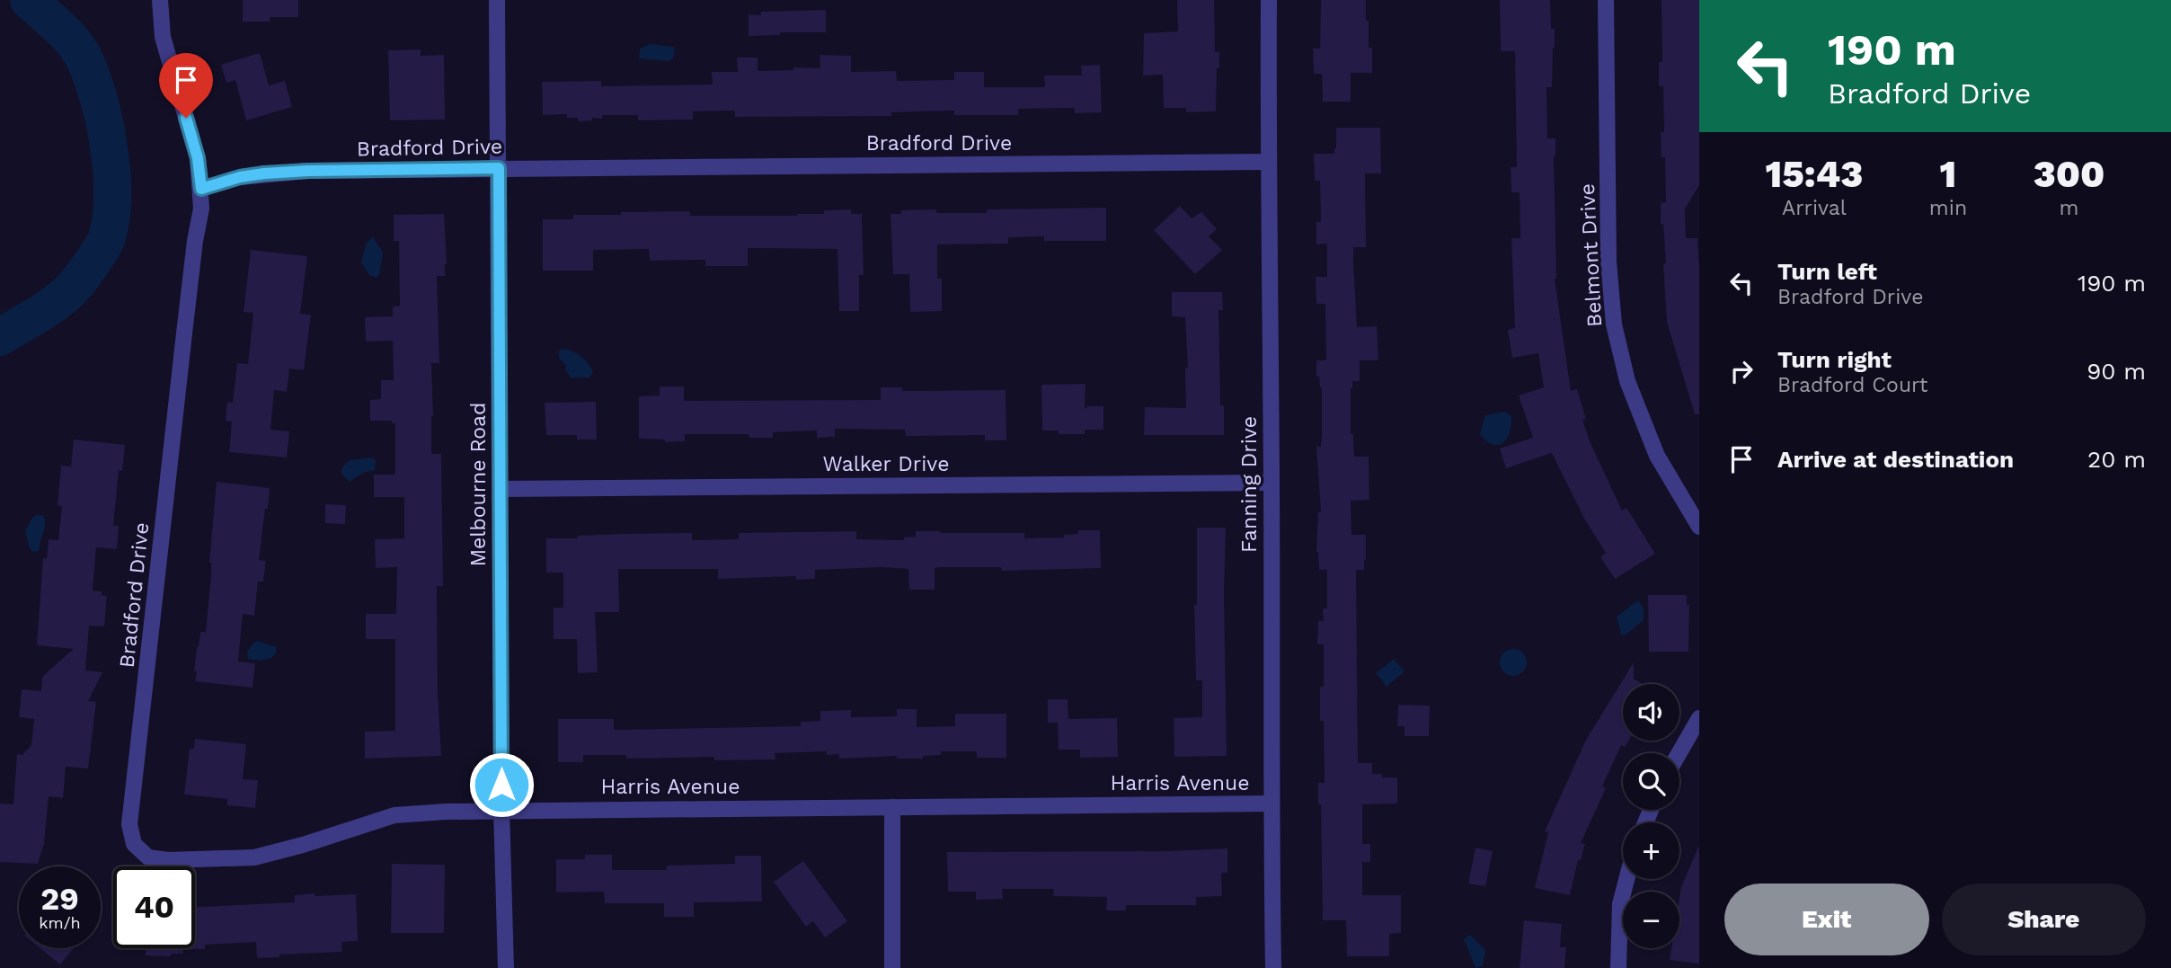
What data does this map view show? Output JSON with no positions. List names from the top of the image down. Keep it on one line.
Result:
{"streets":{"street":["Bradford Drive","Belmont Drive","Walker Drive","Melbourne Road","Fanning Drive","Harris Avenue"]},"crossings":[["Bradford Drive","Melbourne Road"],["Bradford Drive","Fanning Drive"],["Bradford Drive","Harris Avenue"],["Walker Drive","Melbourne Road"],["Walker Drive","Fanning Drive"],["Melbourne Road","Harris Avenue"],["Fanning Drive","Harris Avenue"]],"page":{"turn":["190 m","Bradford Drive"],"eta":["15:43","Arrival","1","min","300","m"],"list":[{"name":"Turn left","note":"Bradford Drive","value":"190 m"},{"name":"Turn right","note":"Bradford Court","value":"90 m"},{"name":"Arrive at destination","value":"20 m"}],"map_buttons":["+","−"],"speed":"29 km/h","limit":"40","buttons":["Exit","Share"]}}
